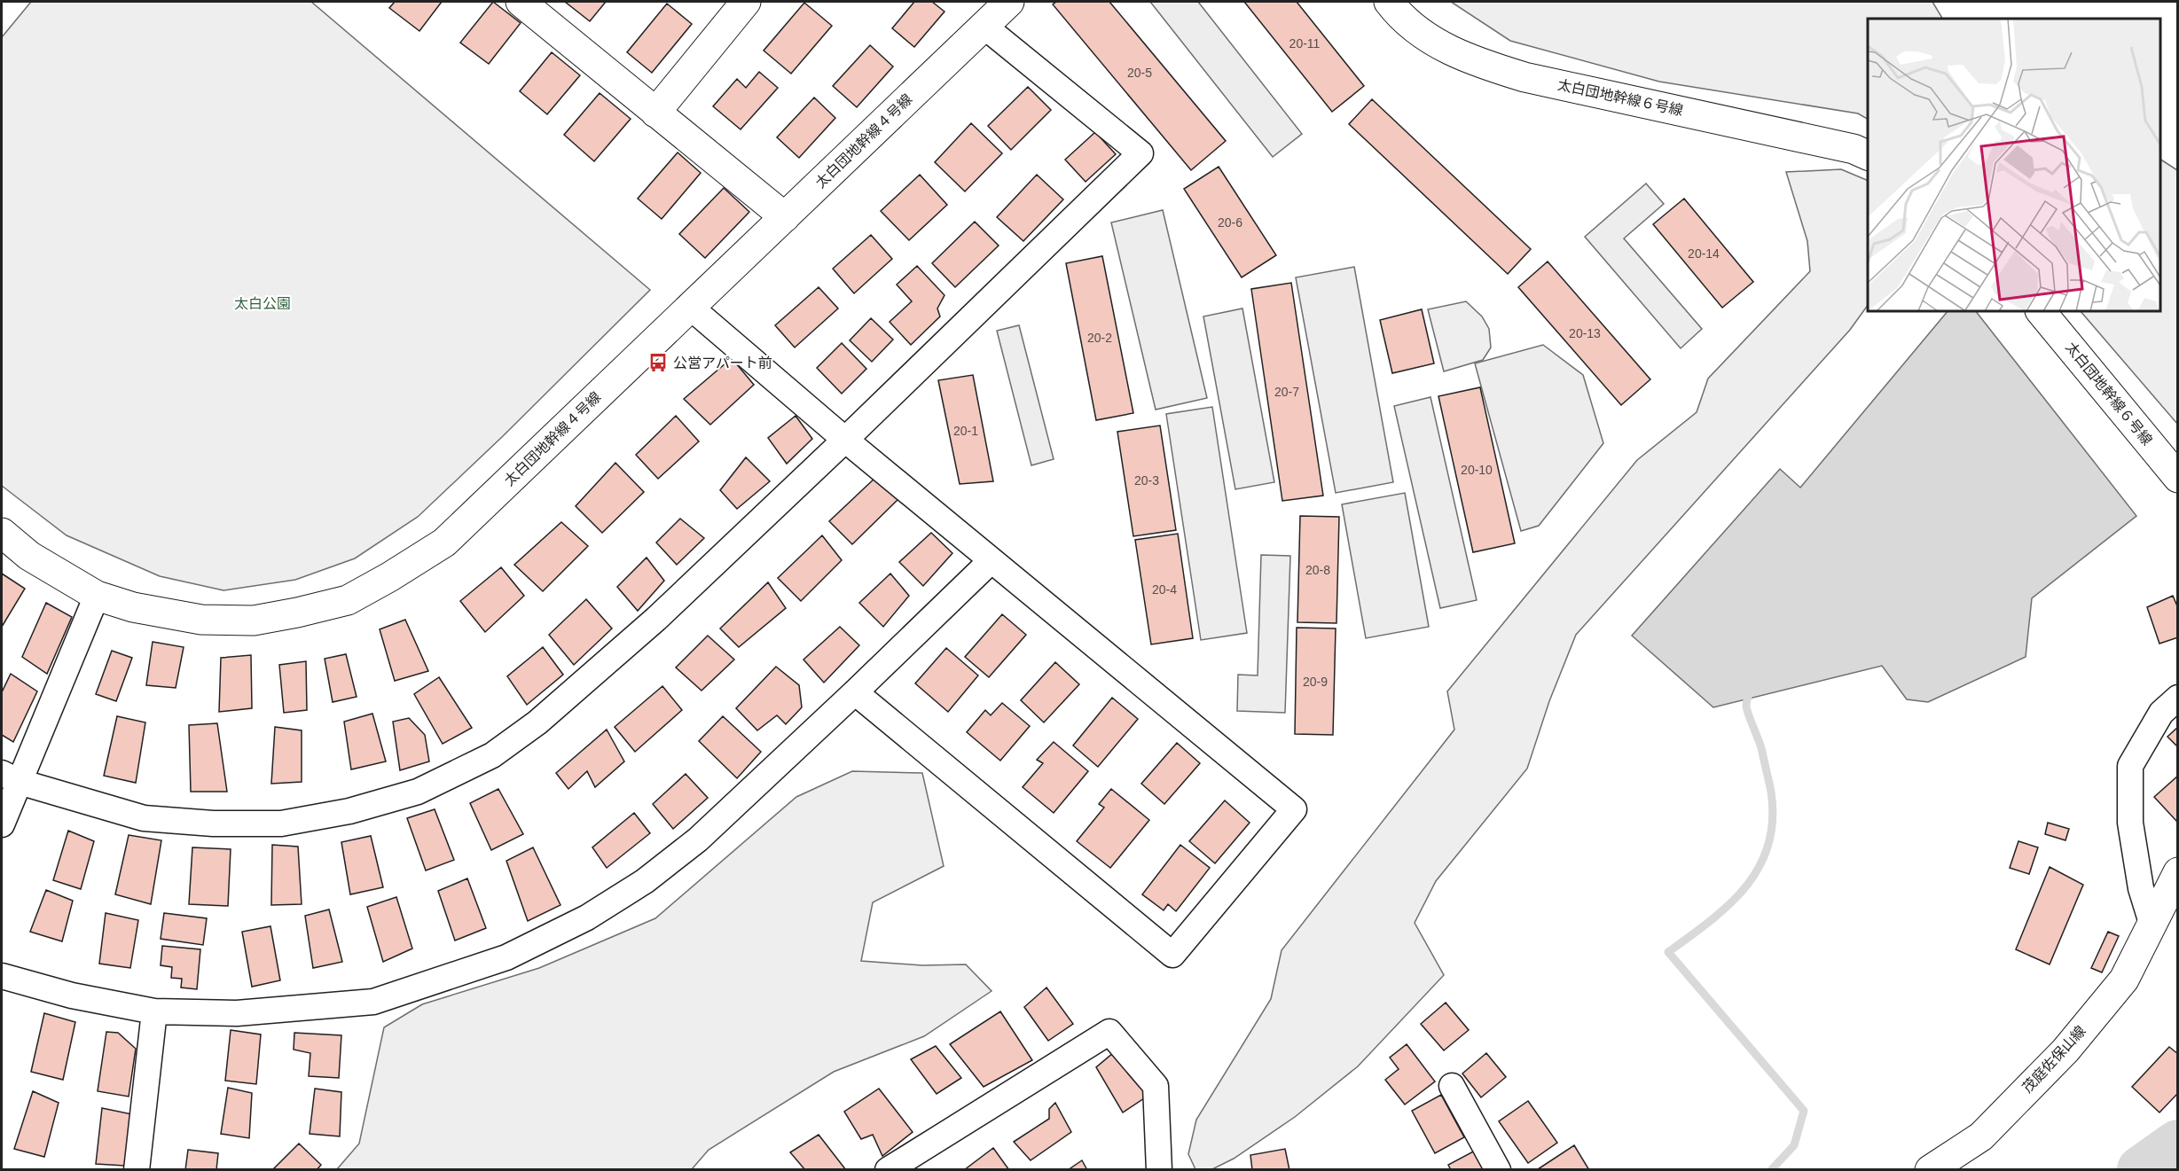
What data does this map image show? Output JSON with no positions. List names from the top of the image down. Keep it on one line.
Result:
{"streets":{"street":["太白団地幹線６号線","太白団地幹線４号線","茂庭佐保山線"]},"parks":["太白公園"],"places":{"bus stop":["公営アパート前"]},"house_numbers":["20-11","20-5","20-6","20-14","20-13","20-2","20-7","20-1","20-10","20-3","20-8","20-4","20-9"]}
